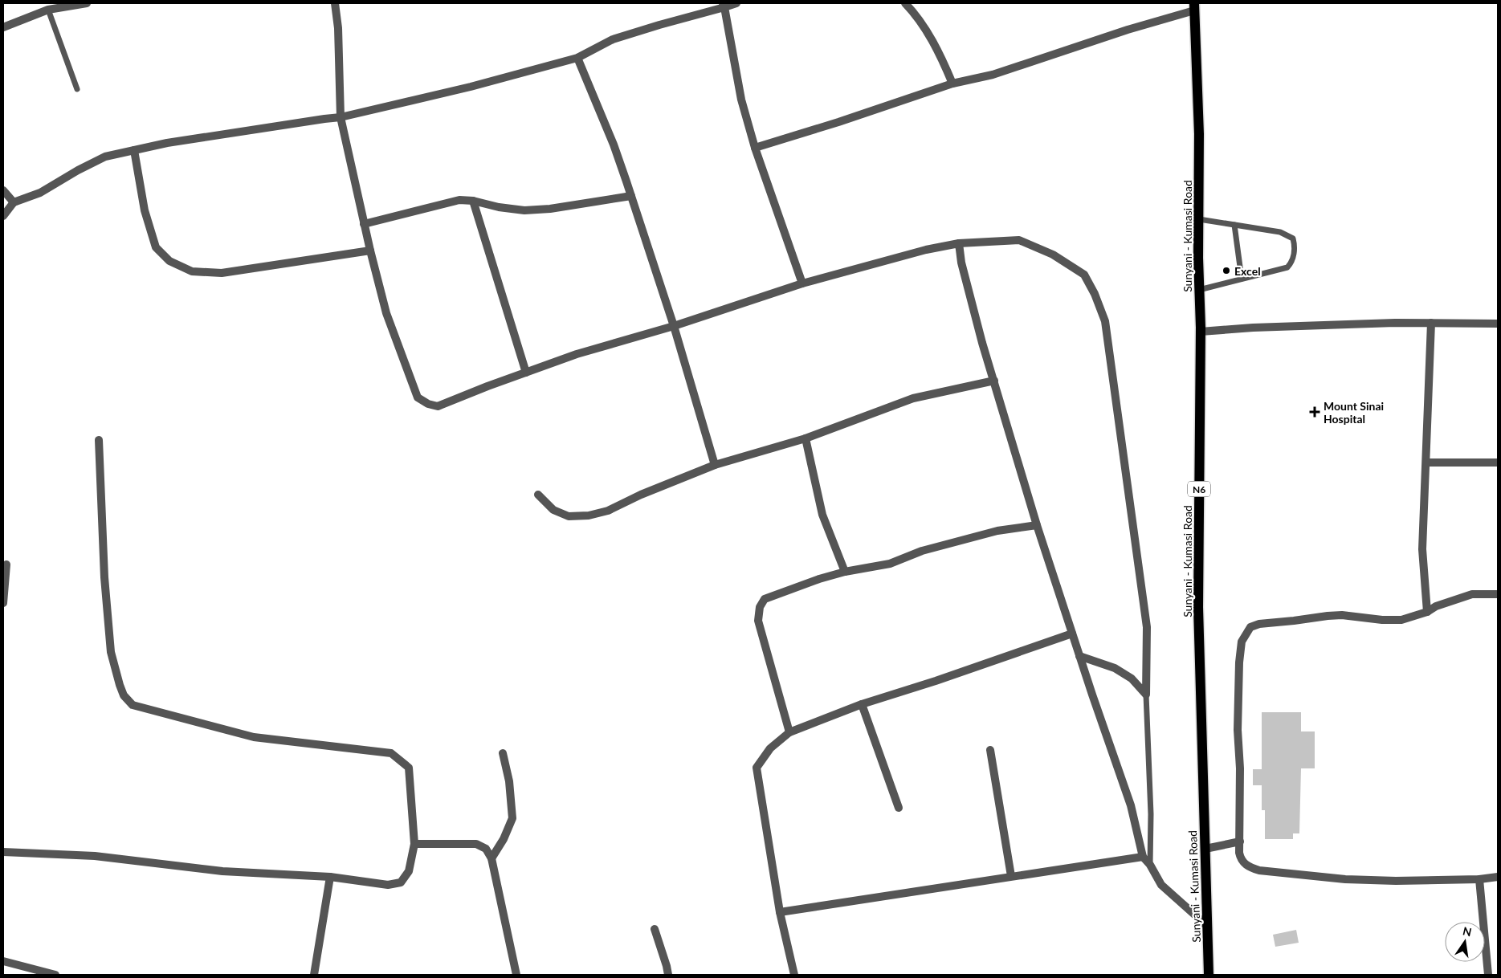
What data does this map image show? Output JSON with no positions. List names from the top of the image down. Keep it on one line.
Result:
{"streets":{"main road":["Sunyani - Kumasi Road","N6"]},"places":{"other":["Excel"],"health":["Mount Sinai Hospital"]},"north":"top"}
